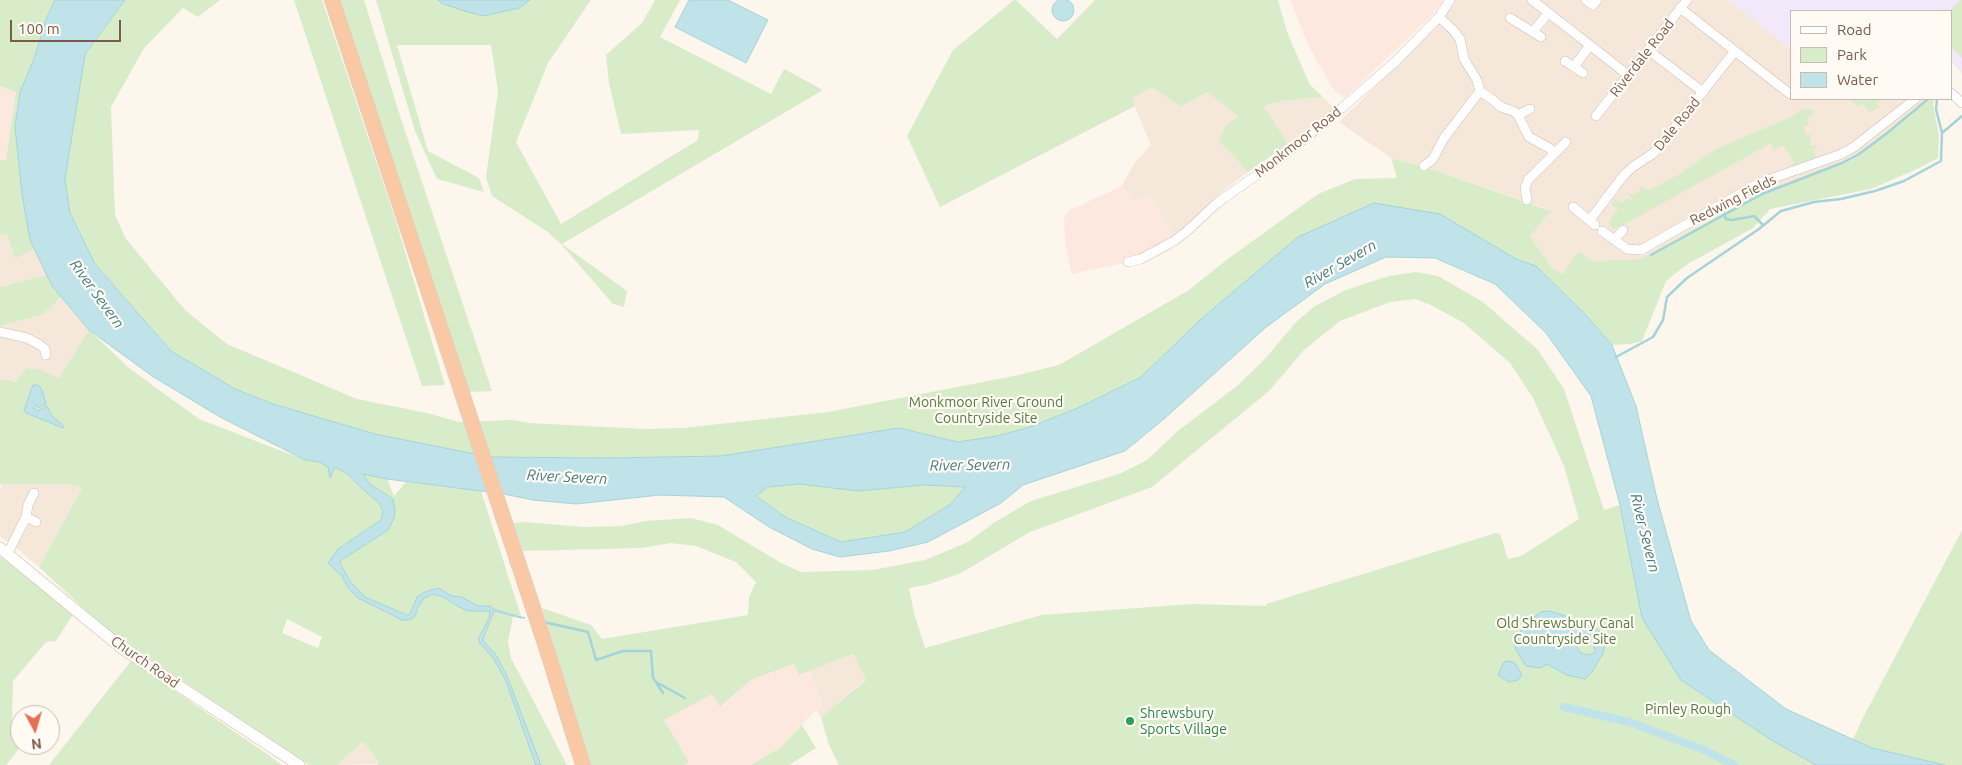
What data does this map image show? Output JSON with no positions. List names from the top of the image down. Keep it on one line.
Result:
{"streets":{"street":["Riverdale Road","Dale Road","Monkmoor Road","Redwing Fields","Church Road"]},"crossings":[["Riverdale Road","Dale Road"],["Dale Road","Redwing Fields"]],"water":["River Severn"],"parks":["Monkmoor River Ground Countryside Site","Old Shrewsbury Canal Countryside Site","Pimley Rough"],"places":["Shrewsbury Sports Village"],"legend":["Road","Park","Water"],"scale_bar":"100 m","north":"bottom"}
